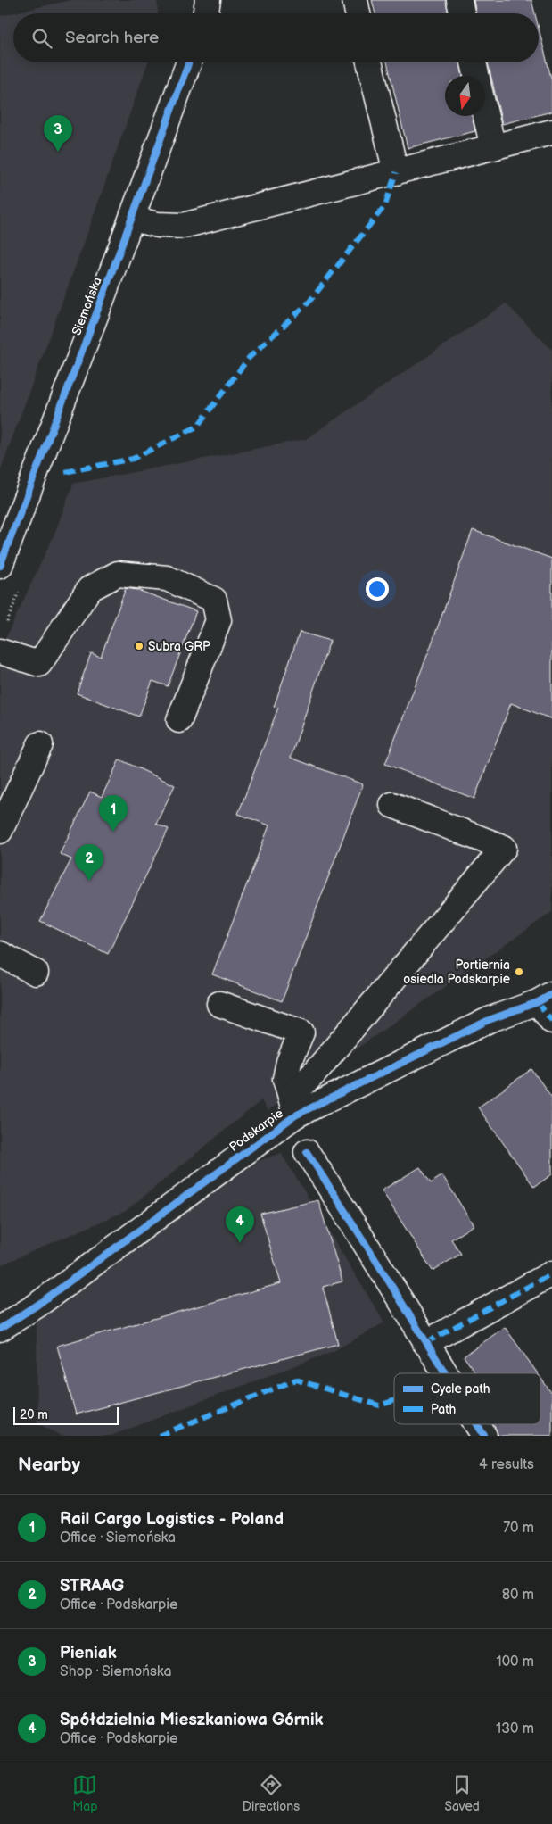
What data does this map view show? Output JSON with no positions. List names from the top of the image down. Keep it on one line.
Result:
{"streets":{"street":["Siemońska","Podskarpie"]},"places":["Subra GRP","Portiernia osiedla Podskarpie"],"legend":["Cycle path","Path"],"scale_bar":"20 m","north":"bottom","page":{"search":"Search here","pins":["3","1","2","4"],"scale":"20 m","heading":["Nearby","4 results"],"list":[{"mark":"1","name":"Rail Cargo Logistics - Poland","note":"Office · Siemońska","value":"70 m"},{"mark":"2","name":"STRAAG","note":"Office · Podskarpie","value":"80 m"},{"mark":"3","name":"Pieniak","note":"Shop · Siemońska","value":"100 m"},{"mark":"4","name":"Spółdzielnia Mieszkaniowa Górnik","note":"Office · Podskarpie","value":"130 m"}],"nav":["Map","Directions","Saved"]}}
